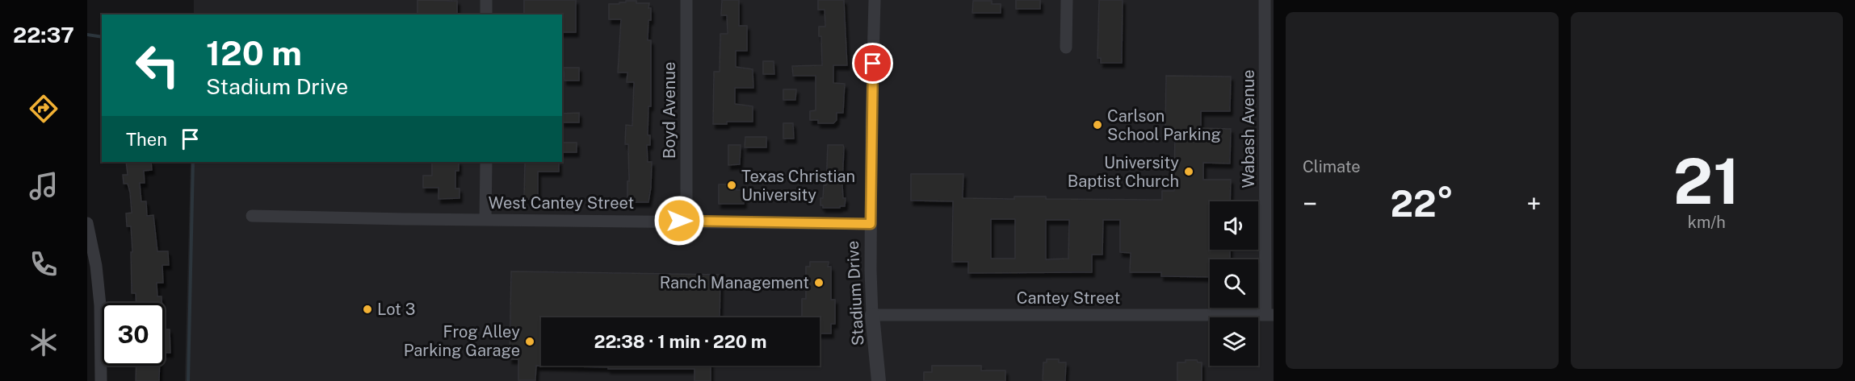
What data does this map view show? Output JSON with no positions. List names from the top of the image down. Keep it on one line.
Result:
{"streets":{"street":["Boyd Avenue","Wabash Avenue","West Cantey Street","Stadium Drive","Cantey Street"]},"crossings":[["Boyd Avenue","West Cantey Street"],["Wabash Avenue","Cantey Street"],["West Cantey Street","Stadium Drive"],["Stadium Drive","Cantey Street"]],"places":["Carlson School Parking","University Baptist Church","Texas Christian University","Ranch Management","Lot 3","Frog Alley Parking Garage"],"page":{"tabs":"22:37","tile":["Climate",["21","km/h"]],"turn":["120 m","Stadium Drive"],"then":"Then","heat":["−","22°","+"],"limit":"30","trip":"22:38 · 1 min · 220 m"}}
